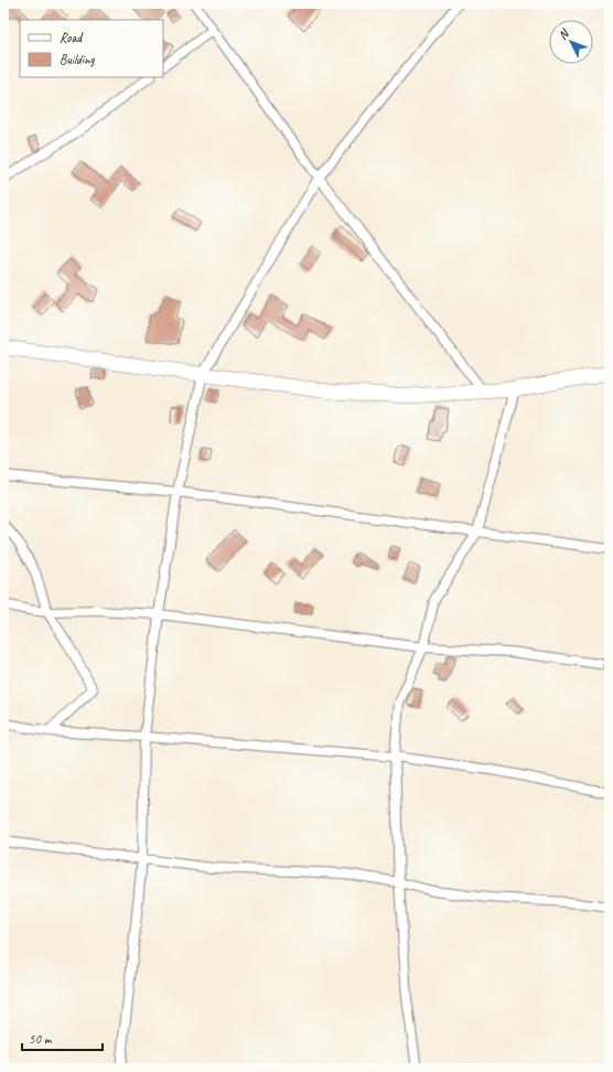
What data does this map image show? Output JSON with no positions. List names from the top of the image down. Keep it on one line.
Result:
{"legend":["Road","Building"],"scale_bar":"50 m","north":"top left"}
